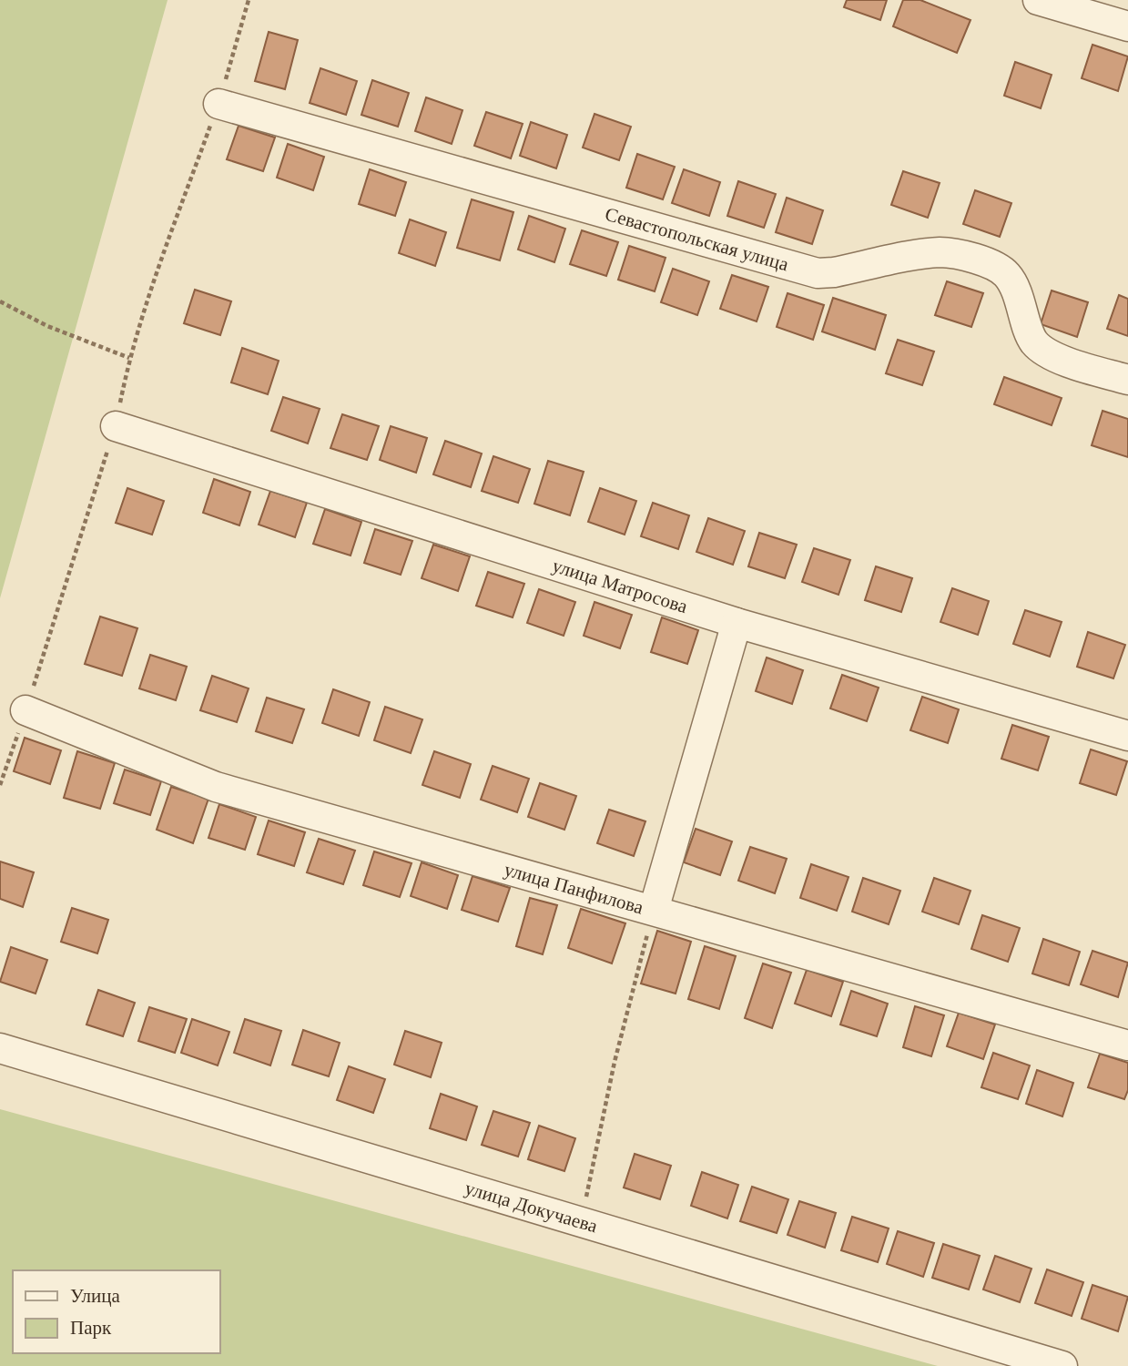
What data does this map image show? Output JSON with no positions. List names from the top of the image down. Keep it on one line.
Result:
{"streets":{"street":["Севастопольская улица","улица Матросова","улица Панфилова","улица Докучаева"]},"legend":["Улица","Парк"]}
